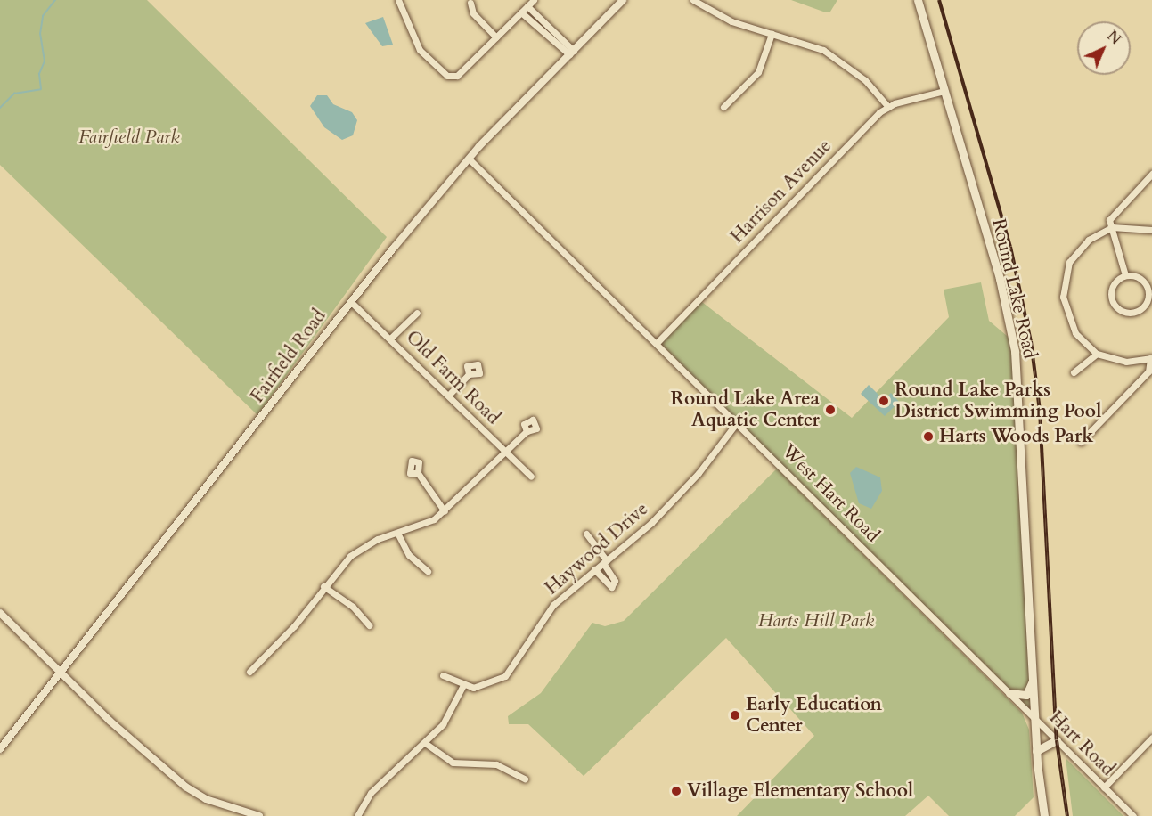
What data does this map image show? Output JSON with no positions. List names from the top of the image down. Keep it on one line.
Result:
{"streets":{"main road":["Round Lake Road"],"street":["Harrison Avenue","Fairfield Road","Old Farm Road","West Hart Road","Haywood Drive","Hart Road"]},"crossings":[["Harrison Avenue","Round Lake Road"],["Harrison Avenue","West Hart Road"],["Round Lake Road","Hart Road"],["Fairfield Road","Old Farm Road"],["Fairfield Road","West Hart Road"],["West Hart Road","Haywood Drive"],["West Hart Road","Hart Road"]],"parks":["Fairfield Park","Harts Hill Park"],"places":["Round Lake Parks District Swimming Pool","Round Lake Area Aquatic Center","Harts Woods Park","Early Education Center","Village Elementary School"],"north":"top right"}
